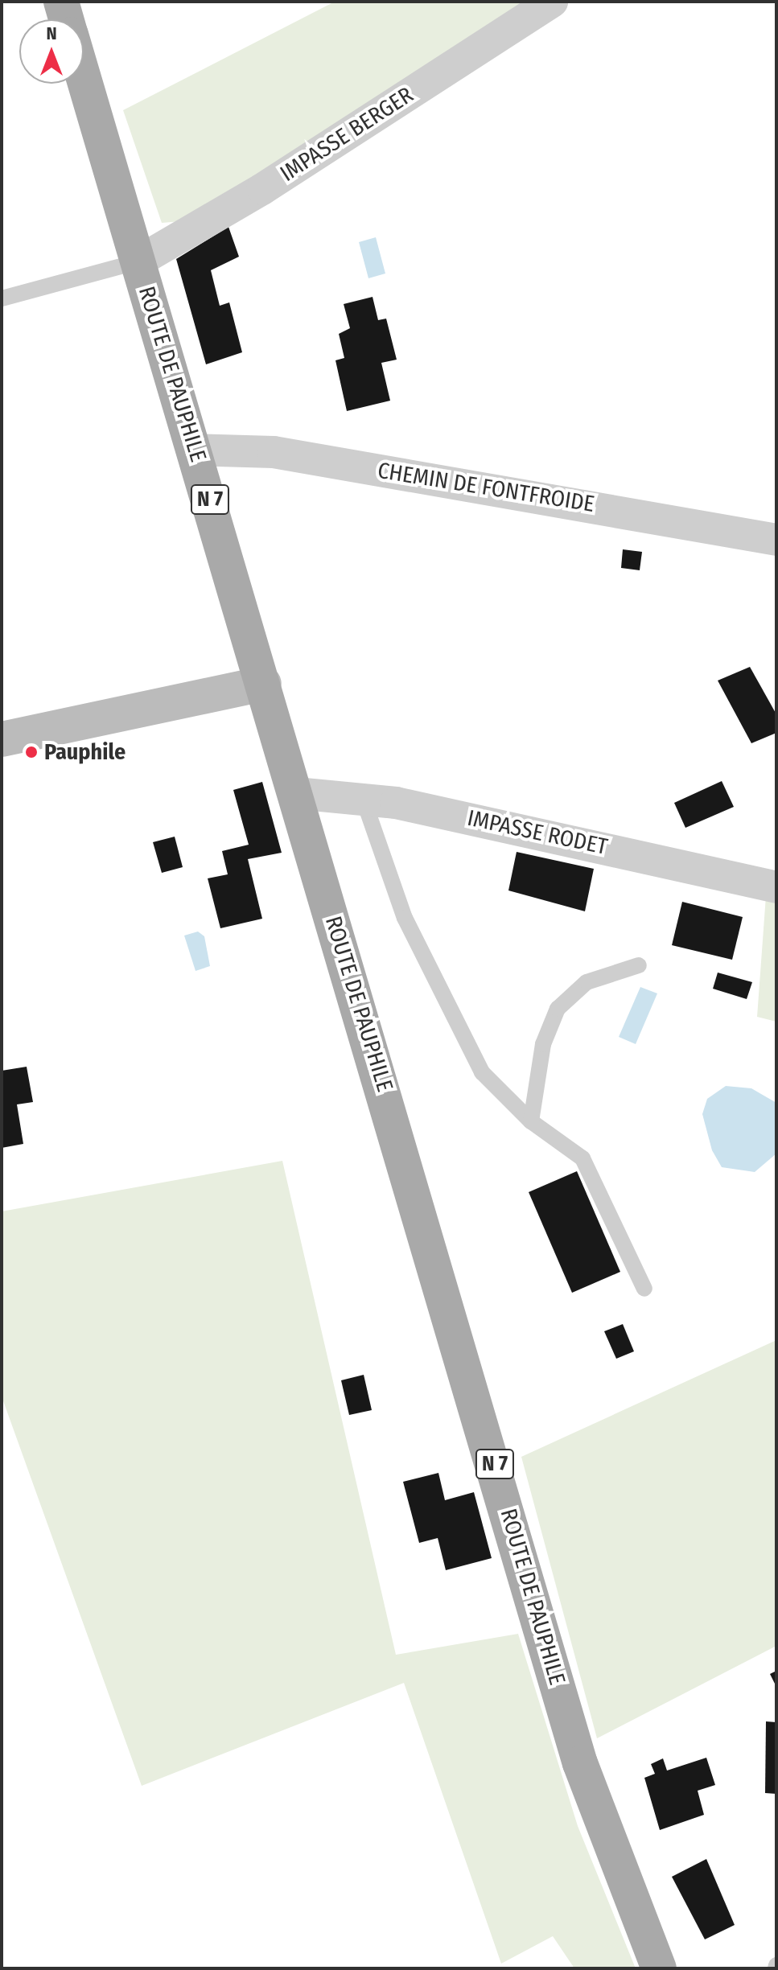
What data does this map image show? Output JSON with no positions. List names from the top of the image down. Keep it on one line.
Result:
{"streets":{"main road":["ROUTE DE PAUPHILE","N 7"],"street":["IMPASSE BERGER","CHEMIN DE FONTFROIDE","IMPASSE RODET"]},"crossings":[["IMPASSE BERGER","ROUTE DE PAUPHILE"],["ROUTE DE PAUPHILE","CHEMIN DE FONTFROIDE"],["ROUTE DE PAUPHILE","IMPASSE RODET"]],"places":["Pauphile"],"north":"top"}
